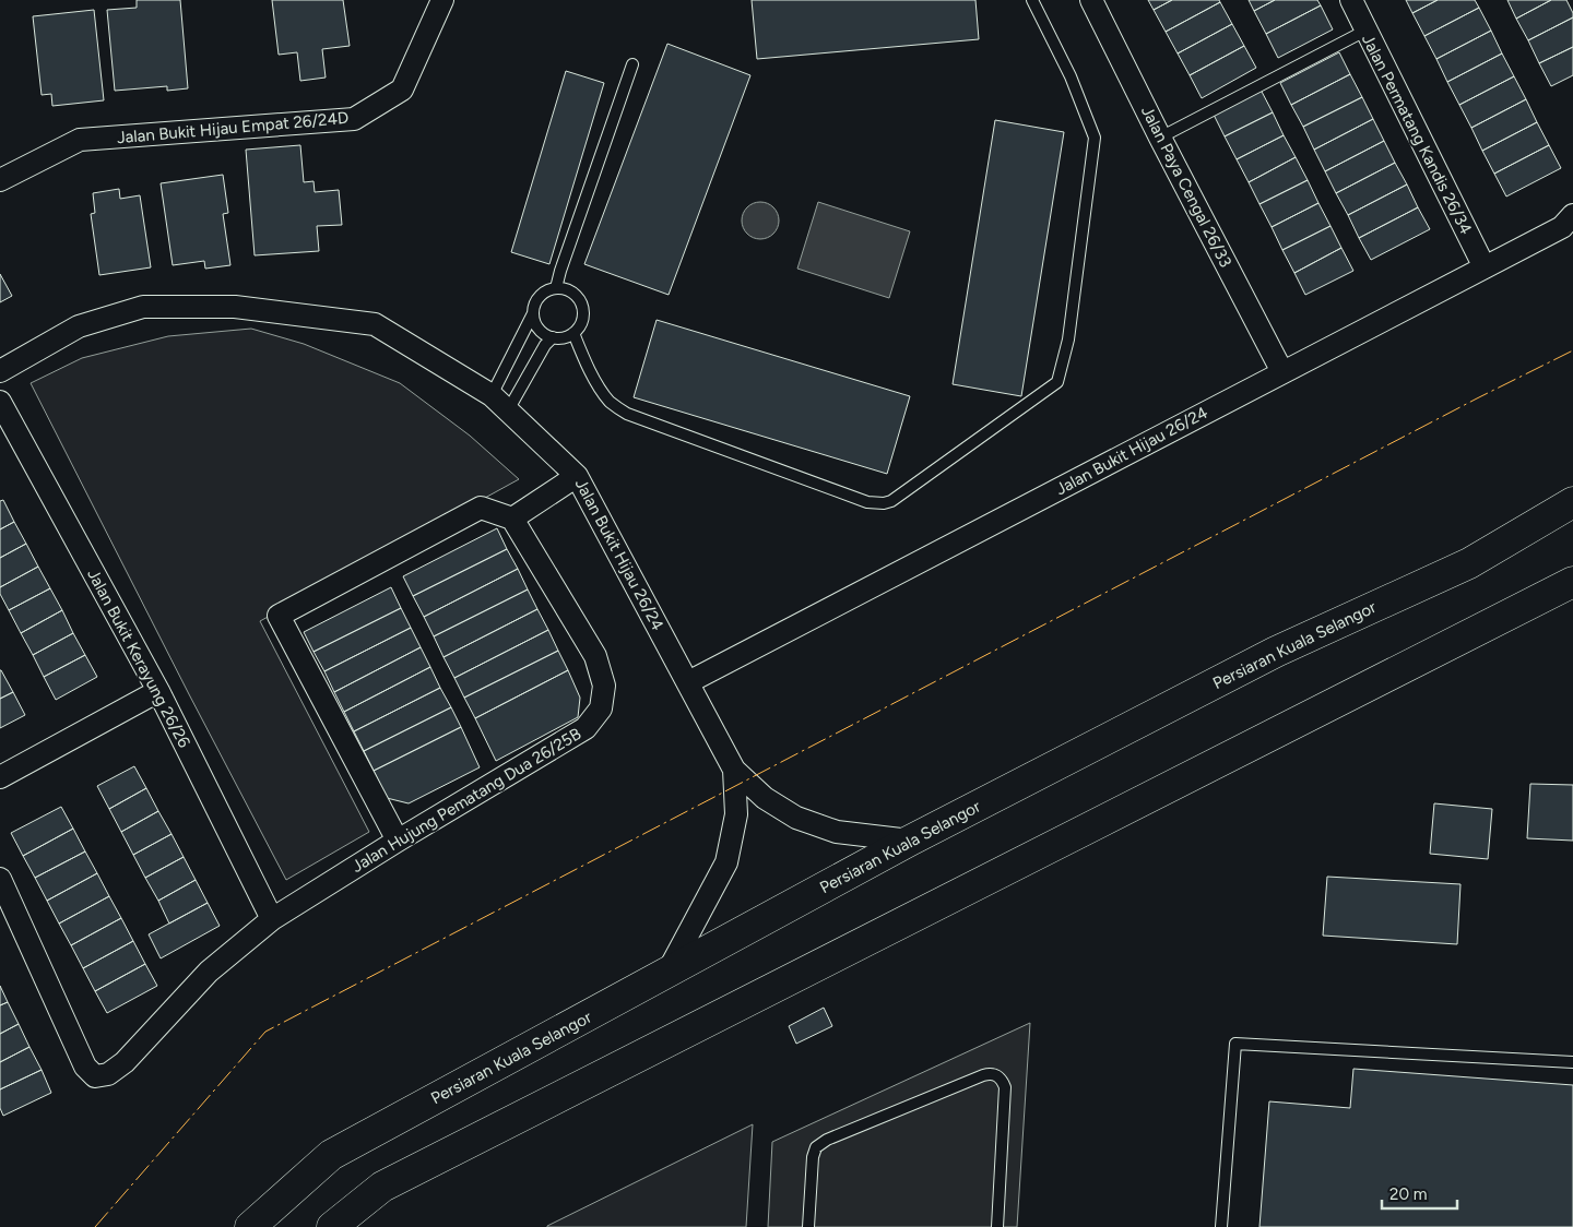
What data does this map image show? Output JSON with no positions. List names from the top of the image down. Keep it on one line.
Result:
{"streets":{"main road":["Persiaran Kuala Selangor"],"street":["Jalan Bukit Hijau Empat 26/24D","Jalan Permatang Kandis 26/34","Jalan Paya Cengal 26/33","Jalan Bukit Hijau 26/24","Jalan Bukit Kerayung 26/26","Jalan Hujung Pematang Dua 26/25B"]},"crossings":[["Jalan Permatang Kandis 26/34","Jalan Bukit Hijau 26/24"],["Jalan Paya Cengal 26/33","Jalan Bukit Hijau 26/24"],["Jalan Bukit Kerayung 26/26","Jalan Hujung Pematang Dua 26/25B"]],"scale_bar":"20 m"}
